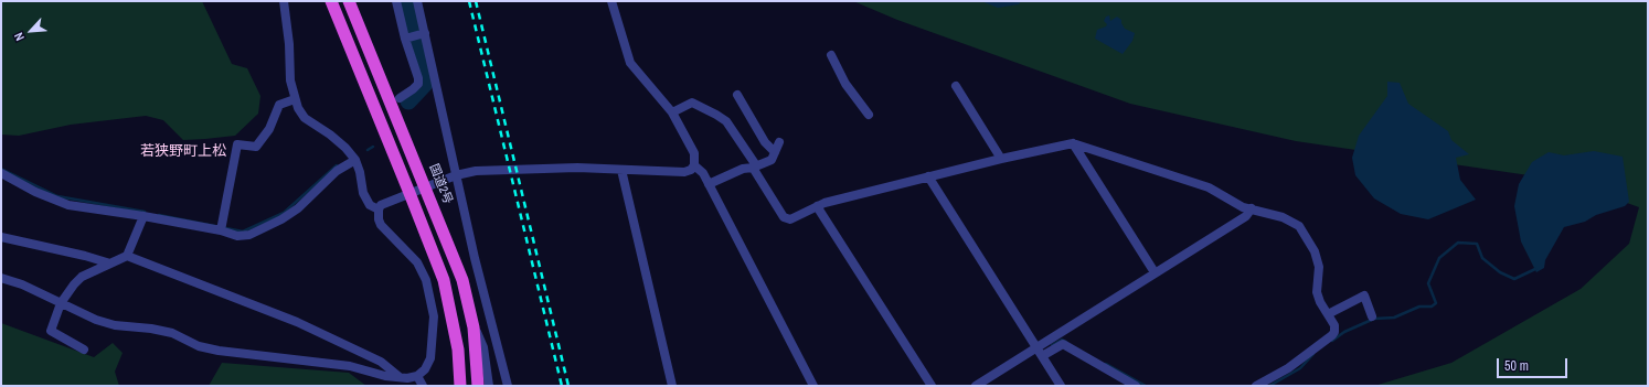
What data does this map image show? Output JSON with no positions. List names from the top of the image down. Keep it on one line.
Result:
{"streets":{"highway":["国道2号"]},"districts":["若狭野町上松"],"scale_bar":"50 m","north":"bottom left"}
